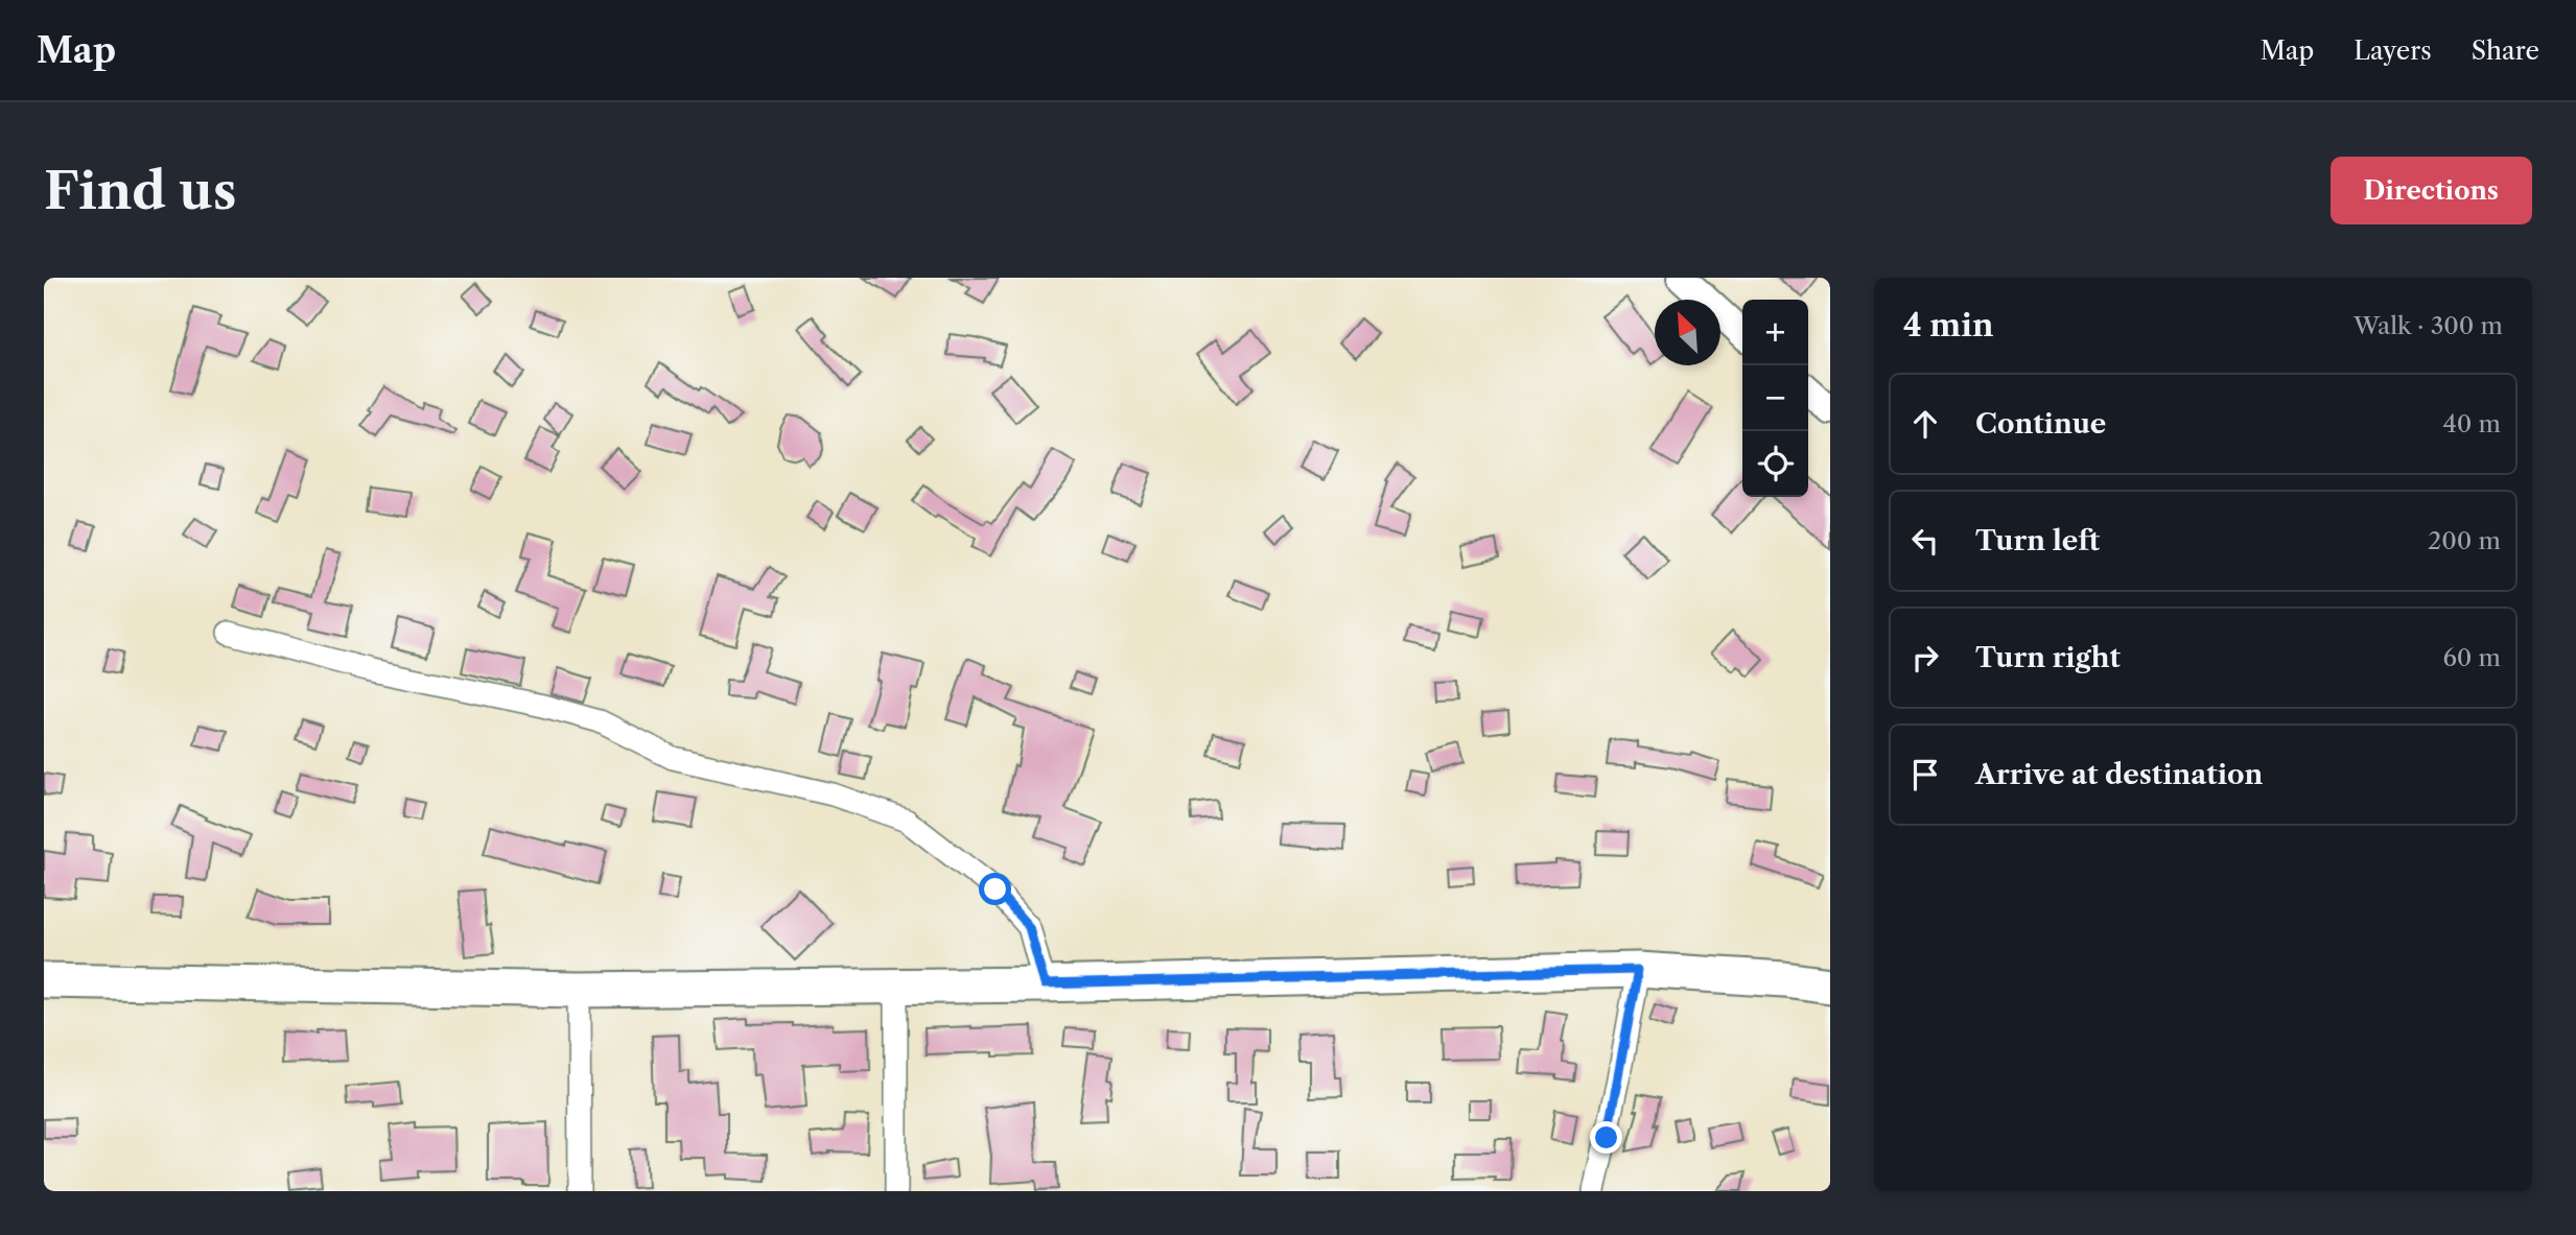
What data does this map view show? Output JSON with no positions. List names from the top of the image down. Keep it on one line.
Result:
{"north":"top left","page":{"header":"Map","nav":["Map","Layers","Share"],"buttons":"Directions","title":"Find us","heading":["4 min","Walk · 300 m"],"map_buttons":["+","−"],"list":[["Continue","40 m"],["Turn left","200 m"],["Turn right","60 m"],"Arrive at destination"]}}
